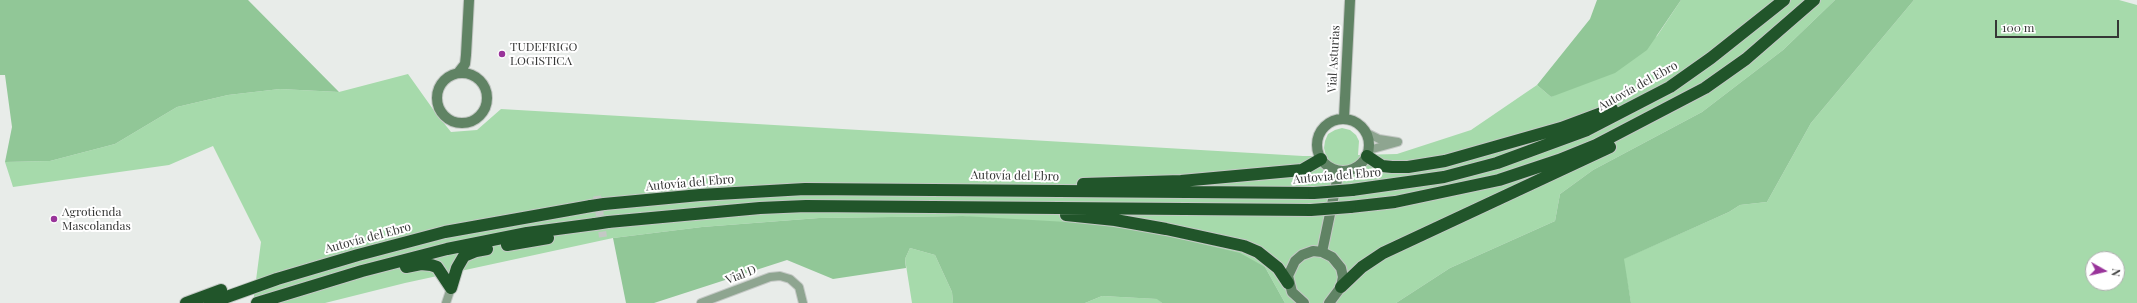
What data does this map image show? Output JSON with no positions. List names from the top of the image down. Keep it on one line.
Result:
{"streets":{"highway":["Autovía del Ebro"],"street":["Vial Asturias","Vial D"]},"places":["TUDEFRIGO LOGISTICA","Agrotienda Mascolandas"],"scale_bar":"100 m","north":"right"}
